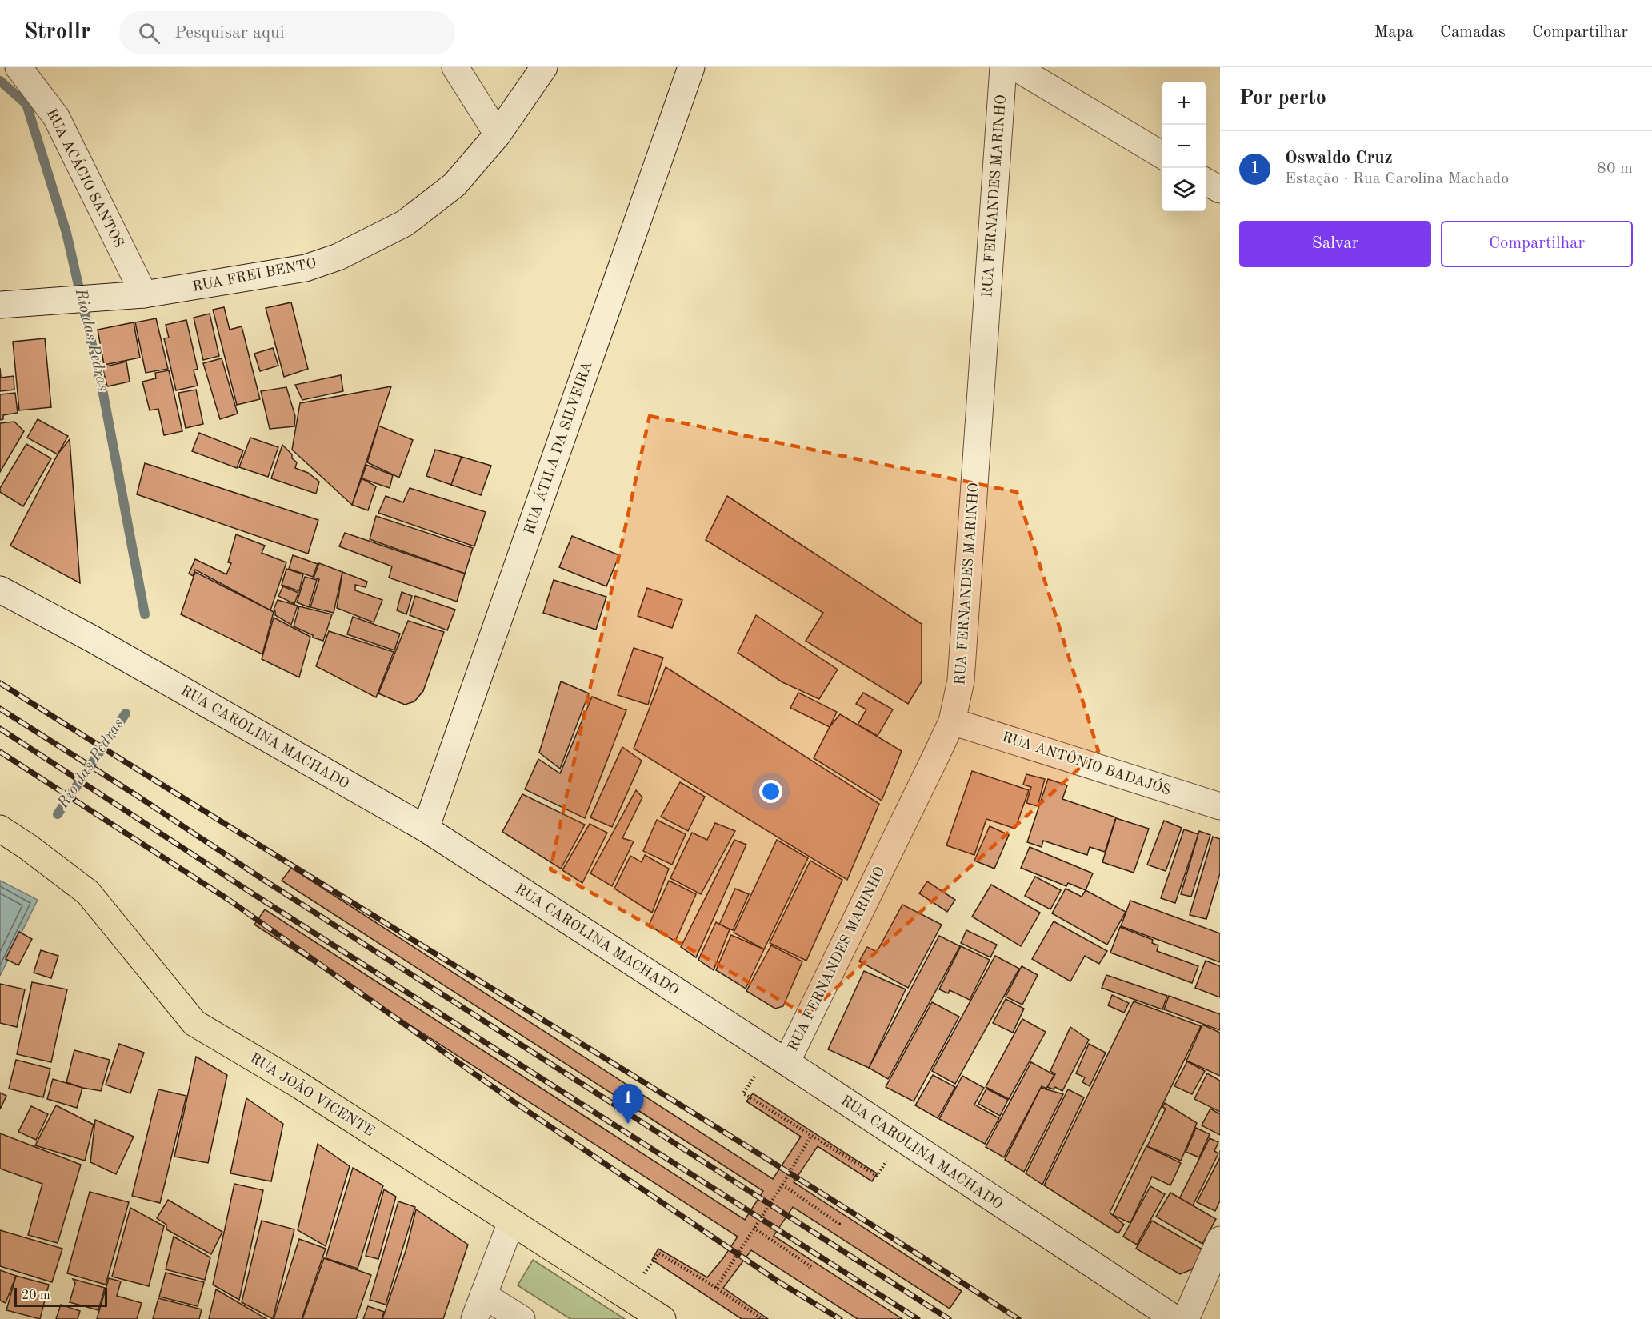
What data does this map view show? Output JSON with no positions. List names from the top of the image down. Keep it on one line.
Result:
{"streets":{"main road":["RUA JOÃO VICENTE"],"street":["RUA ACÁCIO SANTOS","RUA FERNANDES MARINHO","RUA FREI BENTO","RUA ÁTILA DA SILVEIRA","RUA CAROLINA MACHADO","RUA ANTÔNIO BADAJÓS"]},"crossings":[["RUA ACÁCIO SANTOS","RUA FREI BENTO"],["RUA FERNANDES MARINHO","RUA CAROLINA MACHADO"],["RUA FERNANDES MARINHO","RUA ANTÔNIO BADAJÓS"],["RUA ÁTILA DA SILVEIRA","RUA CAROLINA MACHADO"]],"water":["Rio das Pedras"],"scale_bar":"20 m","page":{"header":"Strollr","search":"Pesquisar aqui","nav":["Mapa","Camadas","Compartilhar"],"heading":"Por perto","map_buttons":["+","−"],"list":[{"mark":"1","name":"Oswaldo Cruz","note":"Estação · Rua Carolina Machado","value":"80 m"}],"buttons":["Salvar","Compartilhar"],"pins":"1","scale":"20 m"}}
